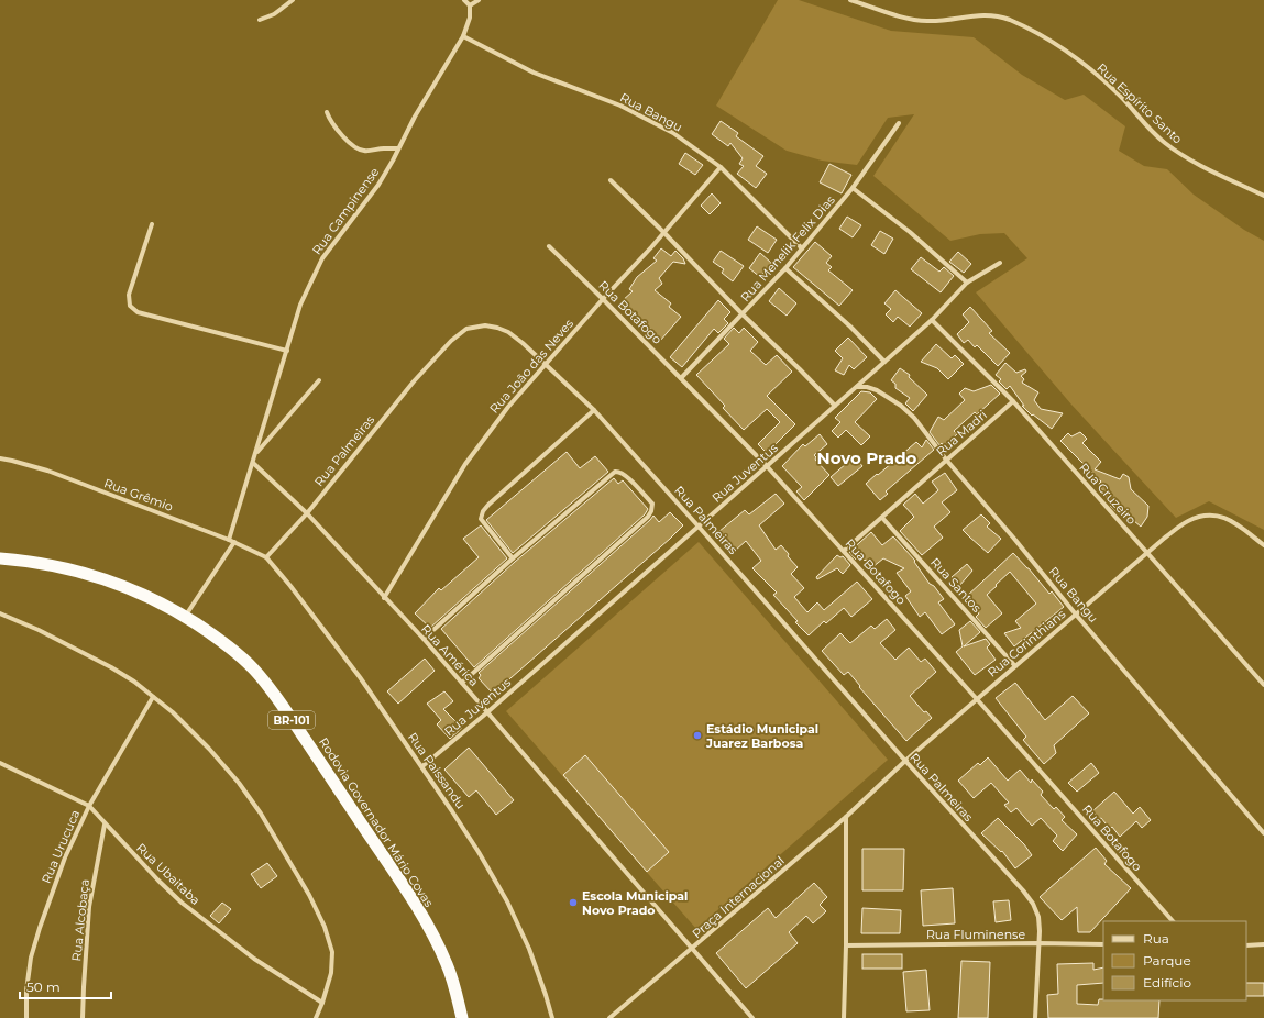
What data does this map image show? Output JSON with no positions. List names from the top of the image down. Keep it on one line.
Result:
{"streets":{"highway":["BR-101","Rodovia Governador Mário Covas"],"street":["Rua Espírito Santo","Rua Bangu","Rua Campinense","Rua Menelik Felix Dias","Rua Botafogo","Rua João das Neves","Rua Madri","Rua Palmeiras","Rua Juventus","Rua Cruzeiro","Rua Grêmio","Rua Santos","Rua Corinthians","Rua América","Rua Paissandu","Rua Urucuca","Rua Ubaitaba","Praça Internacional","Rua Alcobaça","Rua Fluminense"]},"crossings":[["Rua Bangu","Rua Campinense"],["Rua Bangu","Rua Menelik Felix Dias"],["Rua Bangu","Rua João das Neves"],["Rua Bangu","Rua Madri"],["Rua Bangu","Rua Juventus"],["Rua Bangu","Rua Corinthians"],["Rua Campinense","Rua Grêmio"],["Rua Campinense","Rua América"],["Rua Menelik Felix Dias","Rua Botafogo"],["Rua Botafogo","Rua João das Neves"],["Rua Botafogo","Rua Madri"],["Rua Botafogo","Rua Juventus"],["Rua Botafogo","Rua Corinthians"],["Rua João das Neves","Rua Palmeiras"],["Rua João das Neves","Rua América"],["Rua Madri","Rua Cruzeiro"],["Rua Madri","Rua Santos"],["Rua Palmeiras","Rua Juventus"],["Rua Palmeiras","Rua Grêmio"],["Rua Palmeiras","Rua Corinthians"],["Rua Palmeiras","Rua América"],["Rua Palmeiras","Rua Paissandu"],["Rua Palmeiras","Praça Internacional"],["Rua Palmeiras","Rua Fluminense"],["Rua Juventus","Rua Cruzeiro"],["Rua Juventus","Rua América"],["Rua Juventus","Rua Paissandu"],["Rua Cruzeiro","Rua Corinthians"],["Rua Grêmio","Rua Paissandu"],["Rua Santos","Rua Corinthians"],["Rua Corinthians","Praça Internacional"],["Rua América","Praça Internacional"],["Rua Urucuca","Rua Ubaitaba"],["Rua Ubaitaba","Rua Alcobaça"]],"districts":["Novo Prado"],"places":["Estádio Municipal Juarez Barbosa","Escola Municipal Novo Prado"],"legend":["Rua","Parque","Edifício"],"scale_bar":"50 m"}
